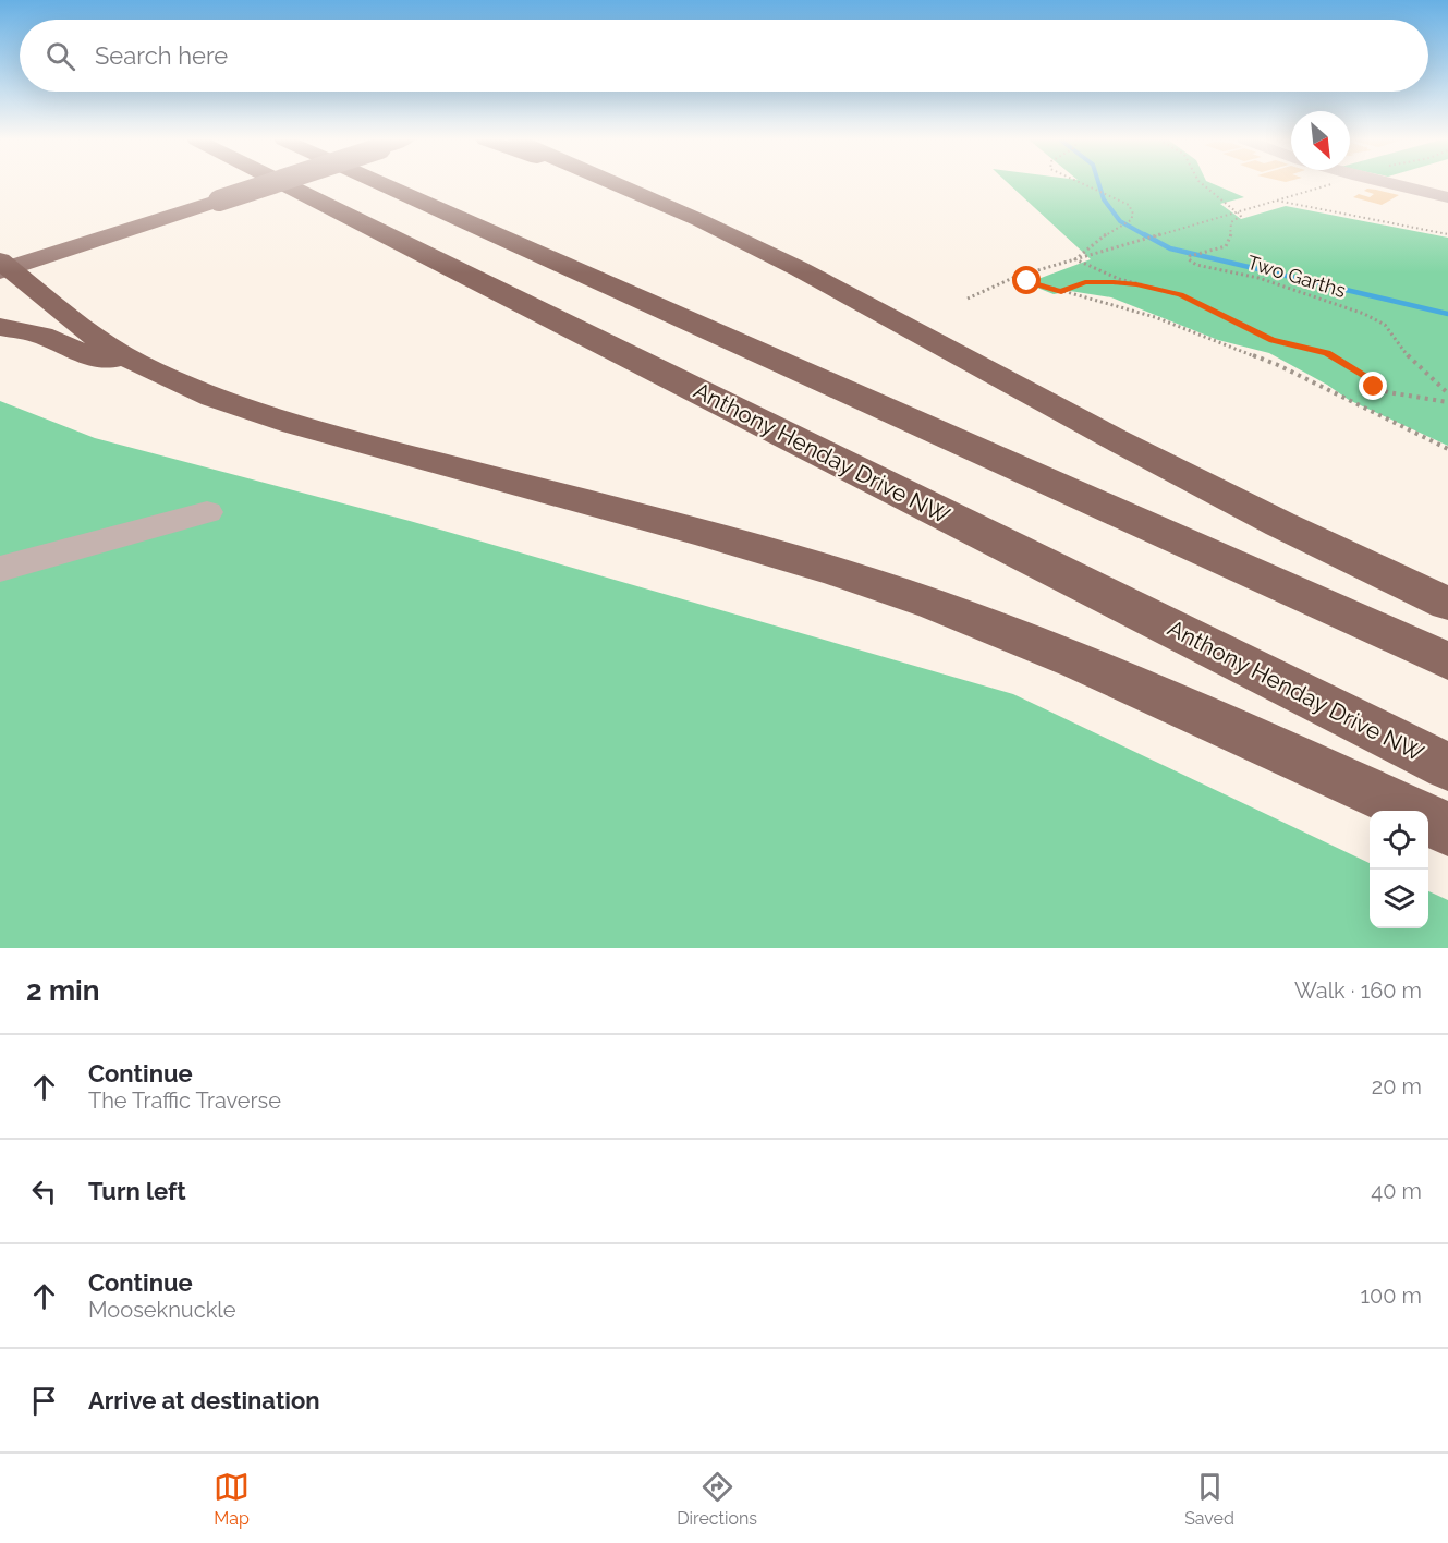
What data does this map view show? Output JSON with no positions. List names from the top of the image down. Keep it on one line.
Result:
{"streets":{"highway":["Anthony Henday Drive NW"],"path":["Two Garths"]},"north":"bottom right","page":{"search":"Search here","heading":["2 min","Walk · 160 m"],"list":[["Continue","The Traffic Traverse","20 m"],["Turn left","40 m"],["Continue","Mooseknuckle","100 m"],"Arrive at destination"],"nav":["Map","Directions","Saved"]}}
